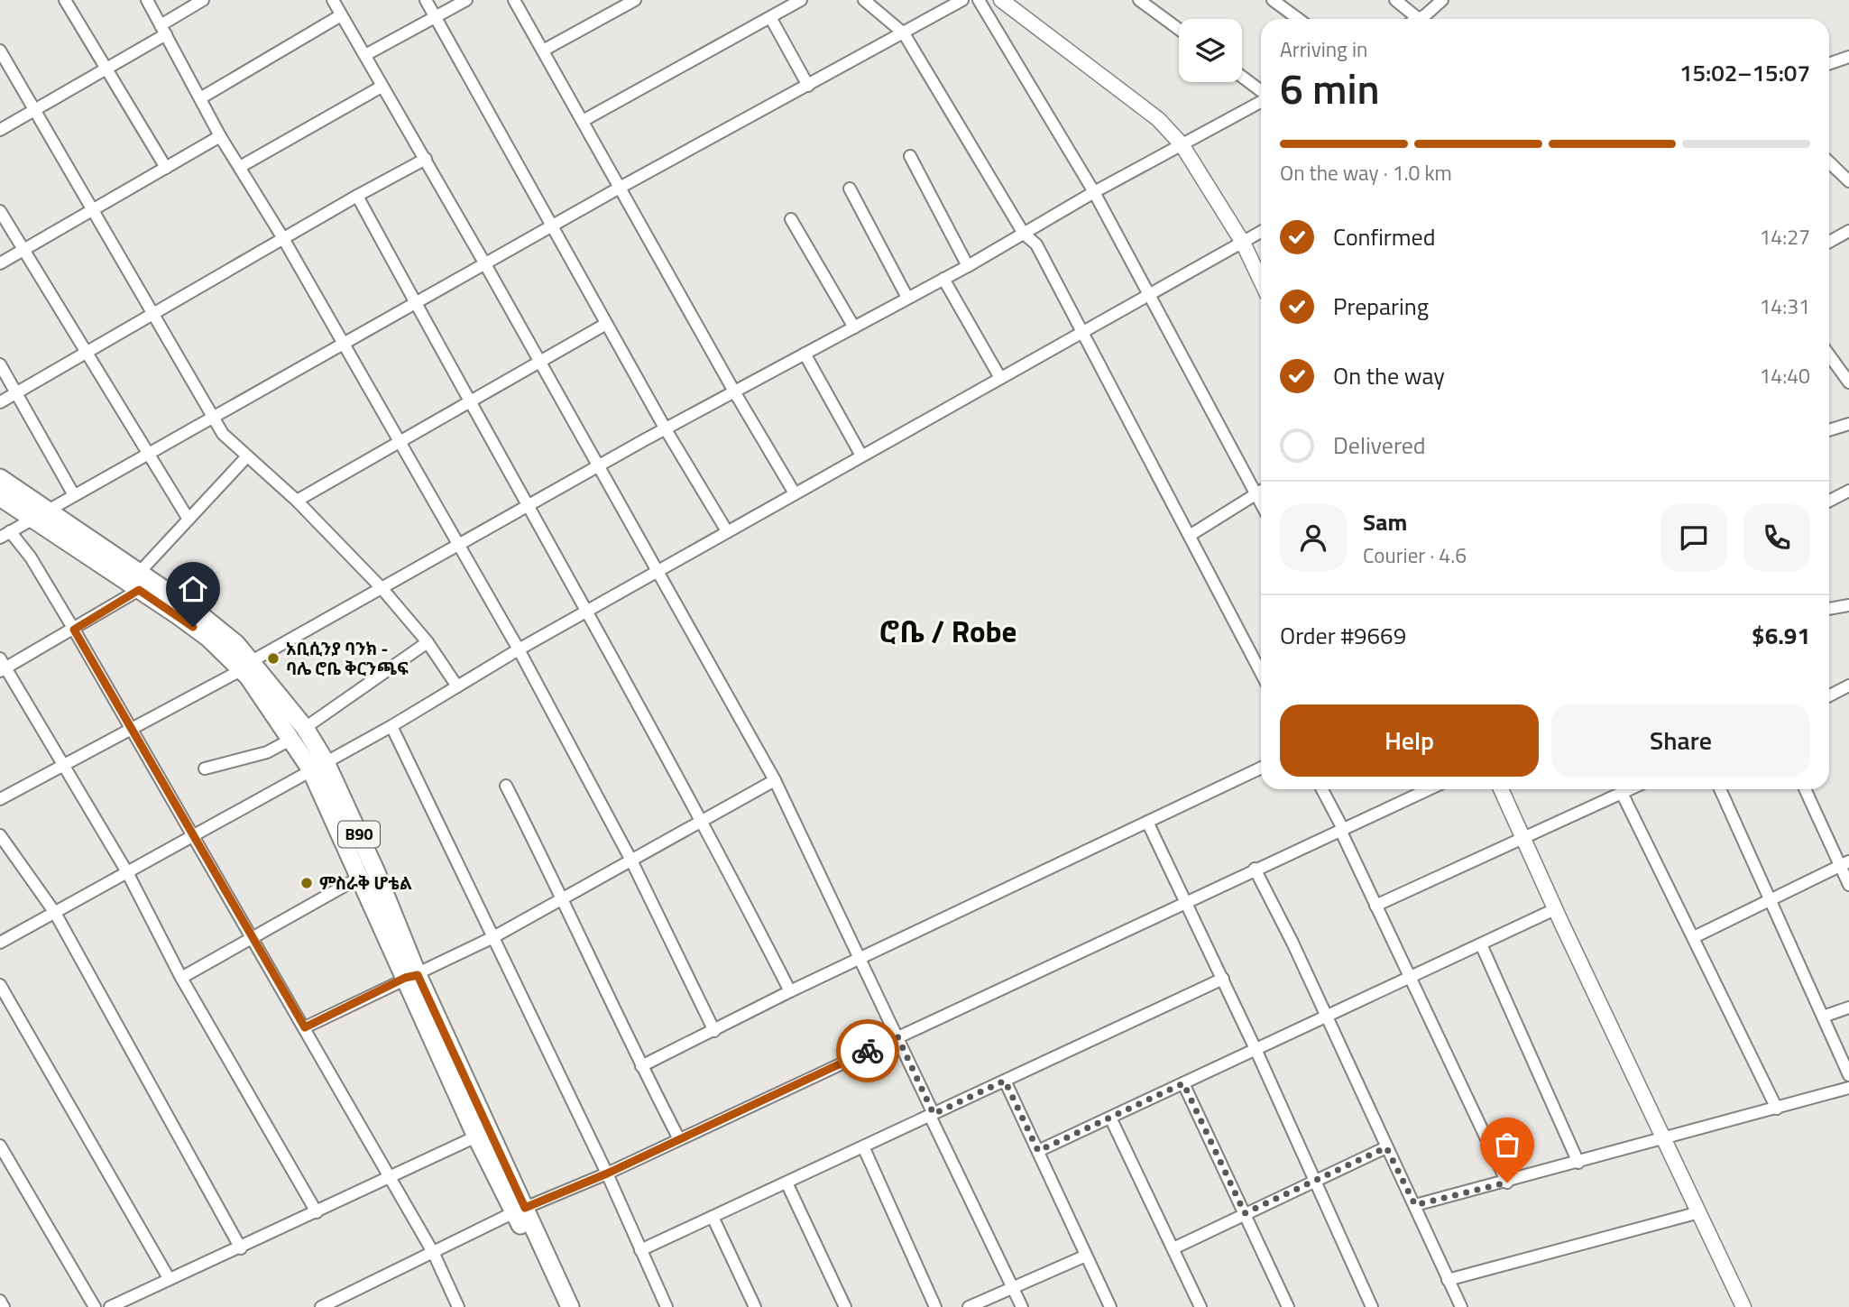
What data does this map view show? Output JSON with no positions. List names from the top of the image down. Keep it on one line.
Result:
{"streets":{"main road":["B90"]},"districts":["ሮቤ / Robe"],"places":["አቢሲንያ ባንክ - ባሌ ሮቤ ቅርንጫፍ","ምስራቅ ሆቴል"],"page":{"heading":["6 min","Arriving in","15:02–15:07"],"panel":["Sam","Courier · 4.6","Order #9669","$6.91"],"bar":"On the way · 1.0 km","list":[["Confirmed","14:27"],["Preparing","14:31"],["On the way","14:40"],"Delivered"],"buttons":["Help","Share"]}}
